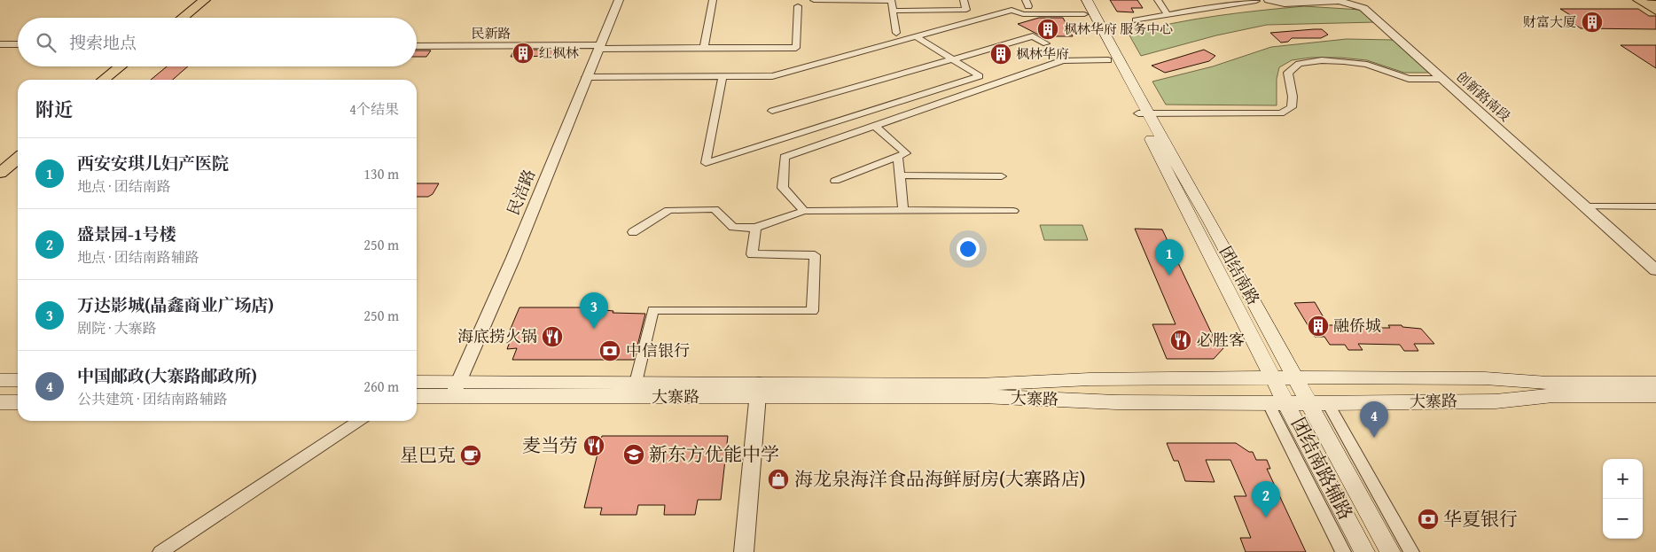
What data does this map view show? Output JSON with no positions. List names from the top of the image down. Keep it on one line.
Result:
{"streets":{"main road":["团结南路","大寨路"],"street":["民新路","创新路南段","民洁路","团结南路辅路"]},"crossings":[["民新路","民洁路"],["民洁路","大寨路"],["团结南路","大寨路"],["团结南路","团结南路辅路"],["大寨路","团结南路辅路"]],"places":{"building":["财富大厦","枫林华府 服务中心","红枫林","枫林华府","融侨城"],"restaurant":["海底捞火锅","必胜客","麦当劳"],"bank":["中信银行","华夏银行"],"school or university":["新东方优能中学"],"cafe":["星巴克"],"shop":["海龙泉海洋食品海鲜厨房(大寨路店)"]},"page":{"search":"搜索地点","heading":["附近","4个结果"],"list":[{"mark":"1","name":"西安安琪儿妇产医院","note":"地点 · 团结南路","value":"130 m"},{"mark":"2","name":"盛景园-1号楼","note":"地点 · 团结南路辅路","value":"250 m"},{"mark":"3","name":"万达影城(晶鑫商业广场店)","note":"剧院 · 大寨路","value":"250 m"},{"mark":"4","name":"中国邮政(大寨路邮政所)","note":"公共建筑 · 团结南路辅路","value":"260 m"}],"pins":["1","3","4","2"],"map_buttons":["+","−"]}}
